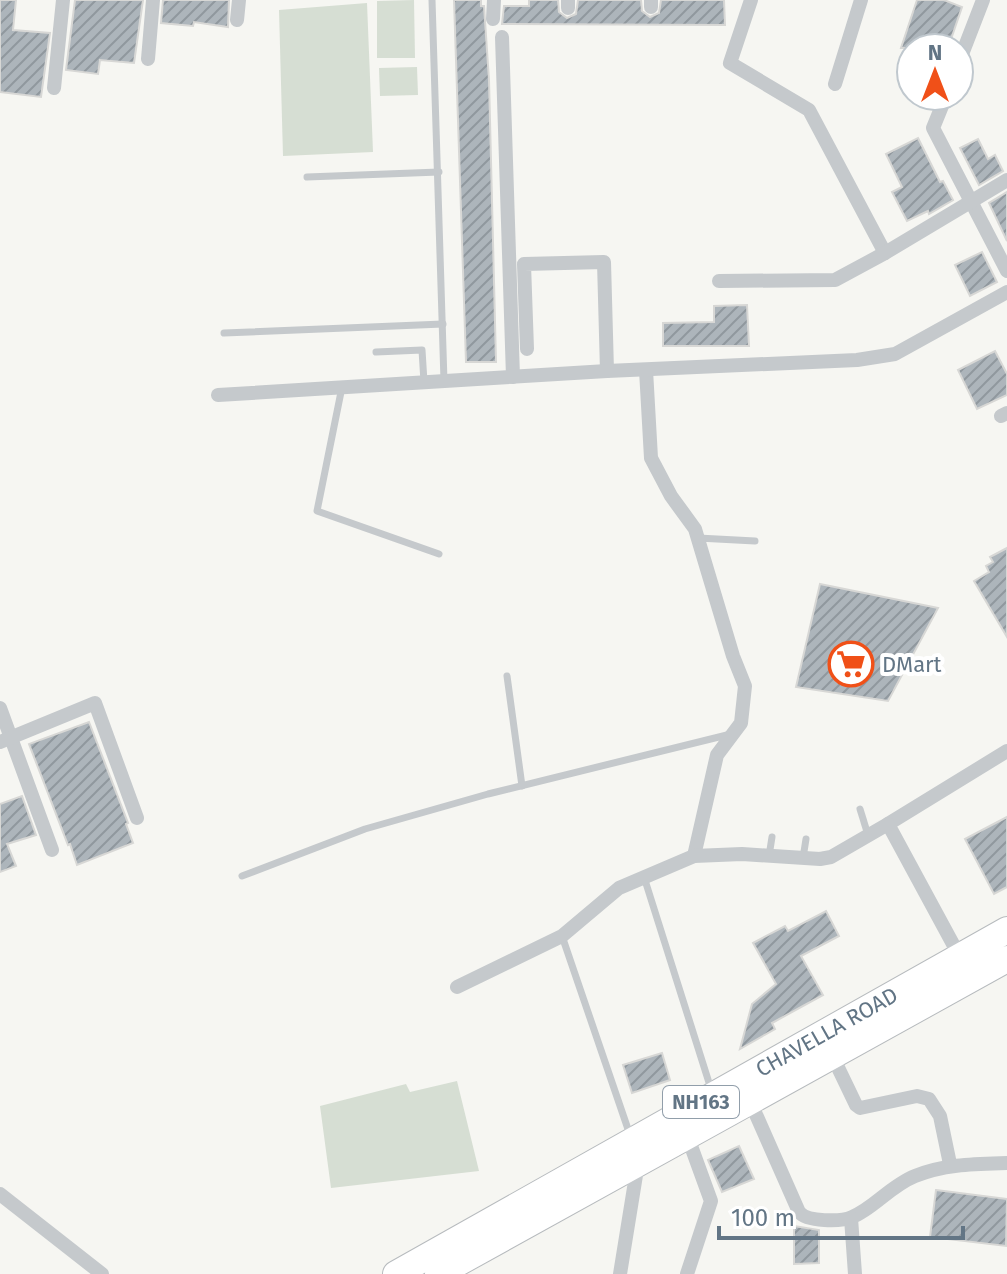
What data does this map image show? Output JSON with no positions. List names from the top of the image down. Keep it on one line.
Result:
{"streets":{"highway":["CHAVELLA ROAD","NH163"]},"places":{"supermarket":["DMart"]},"scale_bar":"100 m","north":"top"}
